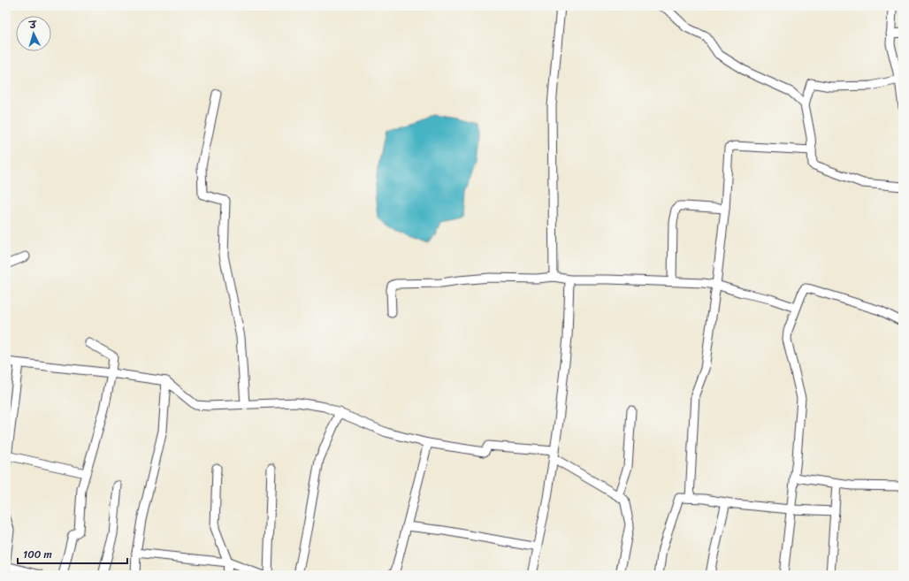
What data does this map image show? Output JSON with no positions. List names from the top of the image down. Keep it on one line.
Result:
{"scale_bar":"100 m","north":"top"}
